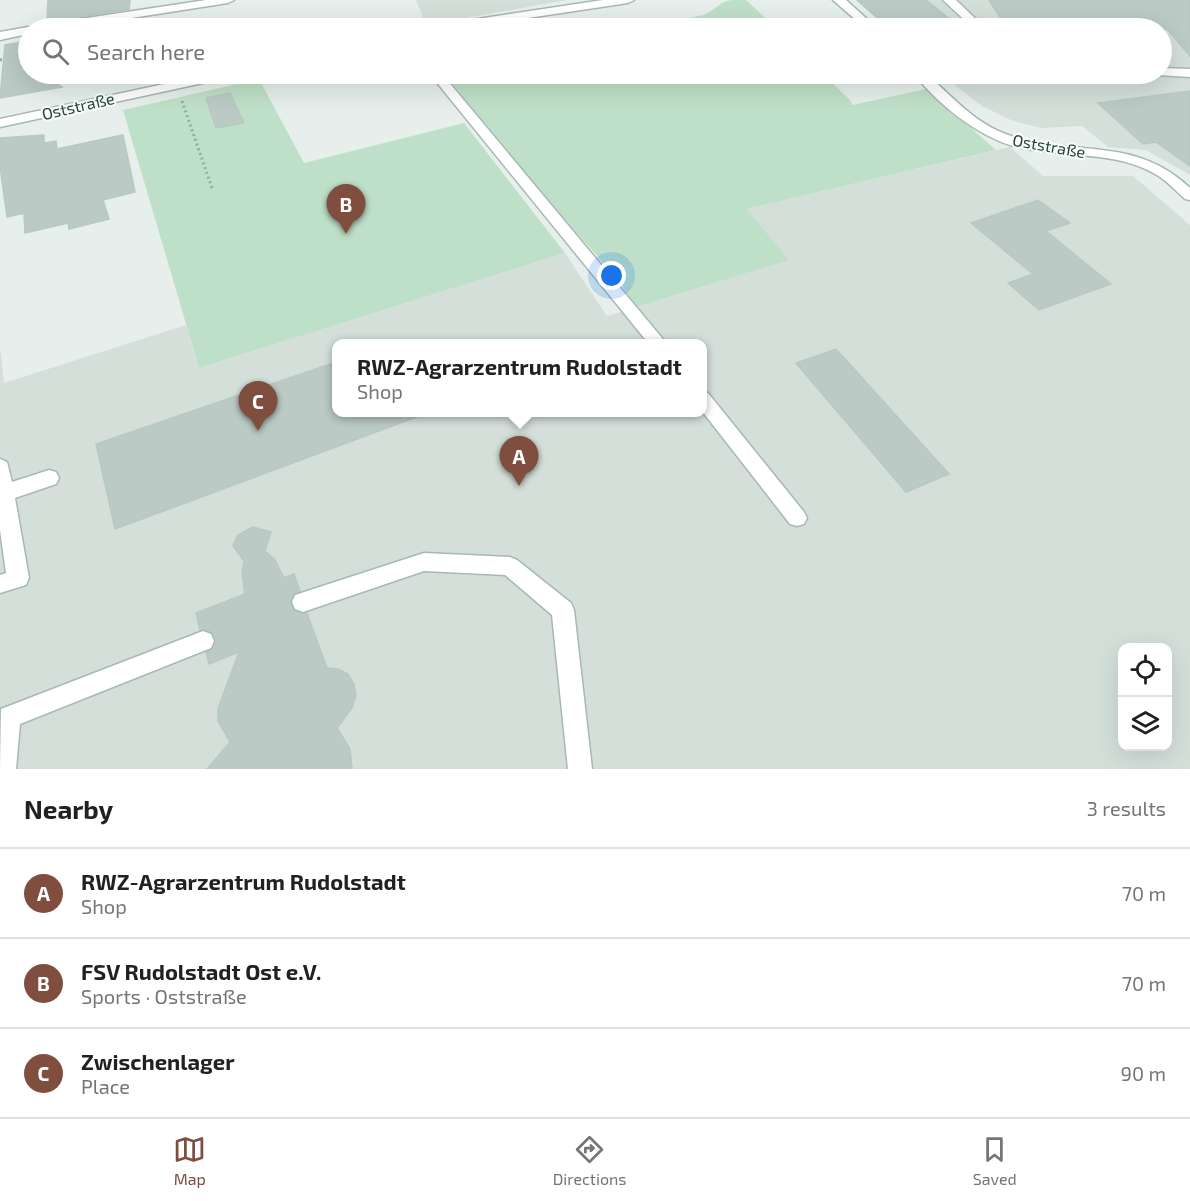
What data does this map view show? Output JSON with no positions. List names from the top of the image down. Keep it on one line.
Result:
{"streets":{"street":["Oststraße"]},"page":{"search":"Search here","pins":["B","C","A"],"popup":["RWZ-Agrarzentrum Rudolstadt","Shop"],"heading":["Nearby","3 results"],"list":[{"mark":"A","name":"RWZ-Agrarzentrum Rudolstadt","note":"Shop","value":"70 m"},{"mark":"B","name":"FSV Rudolstadt Ost e.V.","note":"Sports · Oststraße","value":"70 m"},{"mark":"C","name":"Zwischenlager","note":"Place","value":"90 m"}],"nav":["Map","Directions","Saved"]}}
